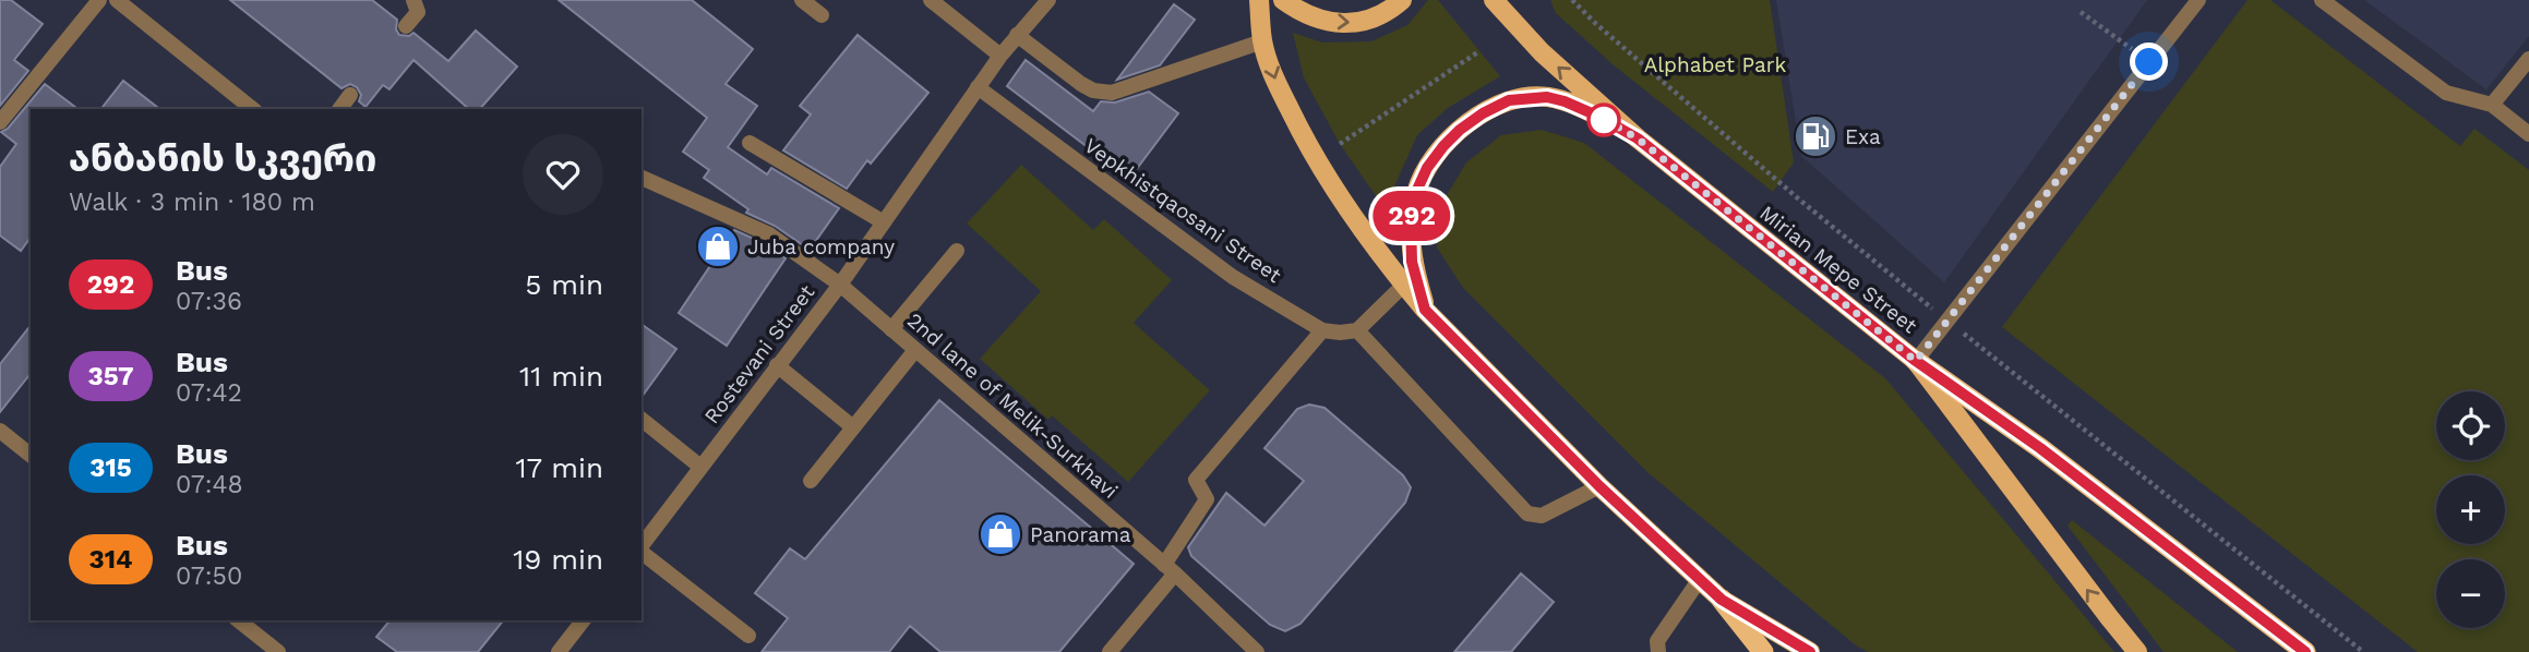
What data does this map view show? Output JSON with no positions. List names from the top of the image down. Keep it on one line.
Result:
{"streets":{"main road":["Mirian Mepe Street"],"street":["Vepkhistqaosani Street","Rostevani Street","2nd lane of Melik-Surkhavi"]},"crossings":[["Vepkhistqaosani Street","Rostevani Street"],["Rostevani Street","2nd lane of Melik-Surkhavi"]],"one_way":["Mirian Mepe Street"],"parks":["Alphabet Park"],"places":{"fuel station":["Exa"],"shop":["Juba company","Panorama"]},"lines":["bus line 292"],"page":{"on_map":"292","heading":["ანბანის სკვერი","Walk · 3 min · 180 m"],"list":[{"mark":"292","name":"Bus","note":"07:36","value":"5 min"},{"mark":"357","name":"Bus","note":"07:42","value":"11 min"},{"mark":"315","name":"Bus","note":"07:48","value":"17 min"},{"mark":"314","name":"Bus","note":"07:50","value":"19 min"}],"map_buttons":["+","−"]}}
